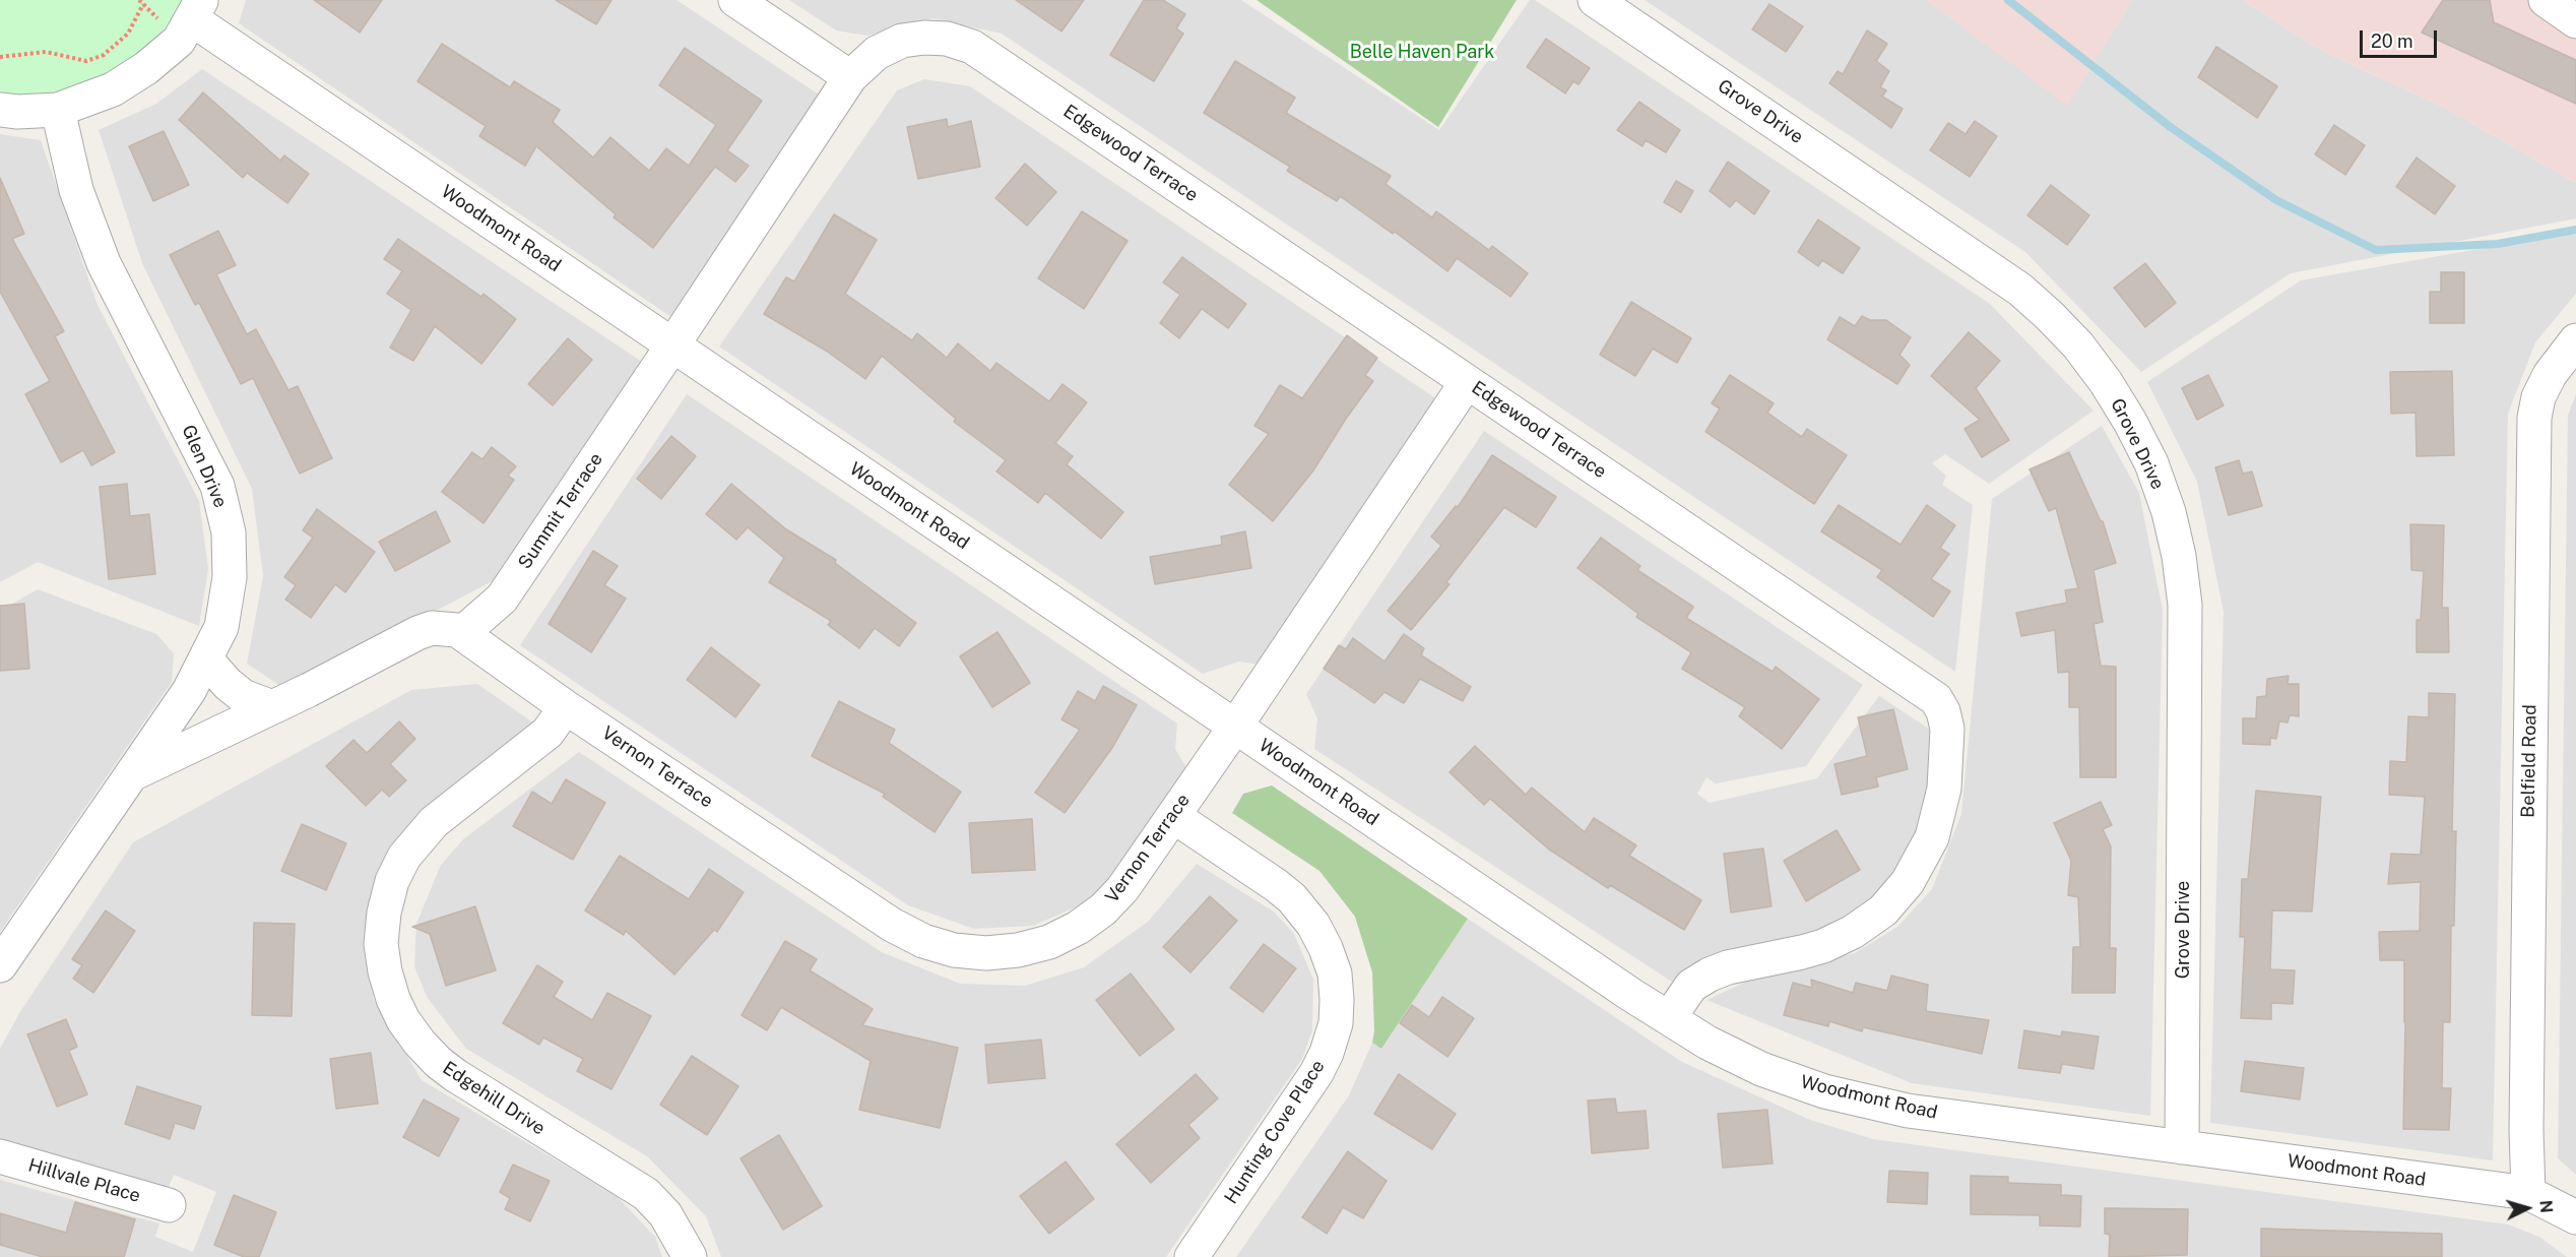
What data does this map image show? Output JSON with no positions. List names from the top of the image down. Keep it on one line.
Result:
{"streets":{"street":["Grove Drive","Edgewood Terrace","Woodmont Road","Glen Drive","Summit Terrace","Belfield Road","Vernon Terrace","Edgehill Drive","Hunting Cove Place","Hillvale Place"]},"crossings":[["Grove Drive","Woodmont Road"],["Edgewood Terrace","Woodmont Road"],["Edgewood Terrace","Summit Terrace"],["Edgewood Terrace","Vernon Terrace"],["Woodmont Road","Summit Terrace"],["Woodmont Road","Belfield Road"],["Woodmont Road","Vernon Terrace"],["Summit Terrace","Vernon Terrace"],["Vernon Terrace","Edgehill Drive"],["Vernon Terrace","Hunting Cove Place"]],"parks":["Belle Haven Park"],"scale_bar":"20 m","north":"right"}
